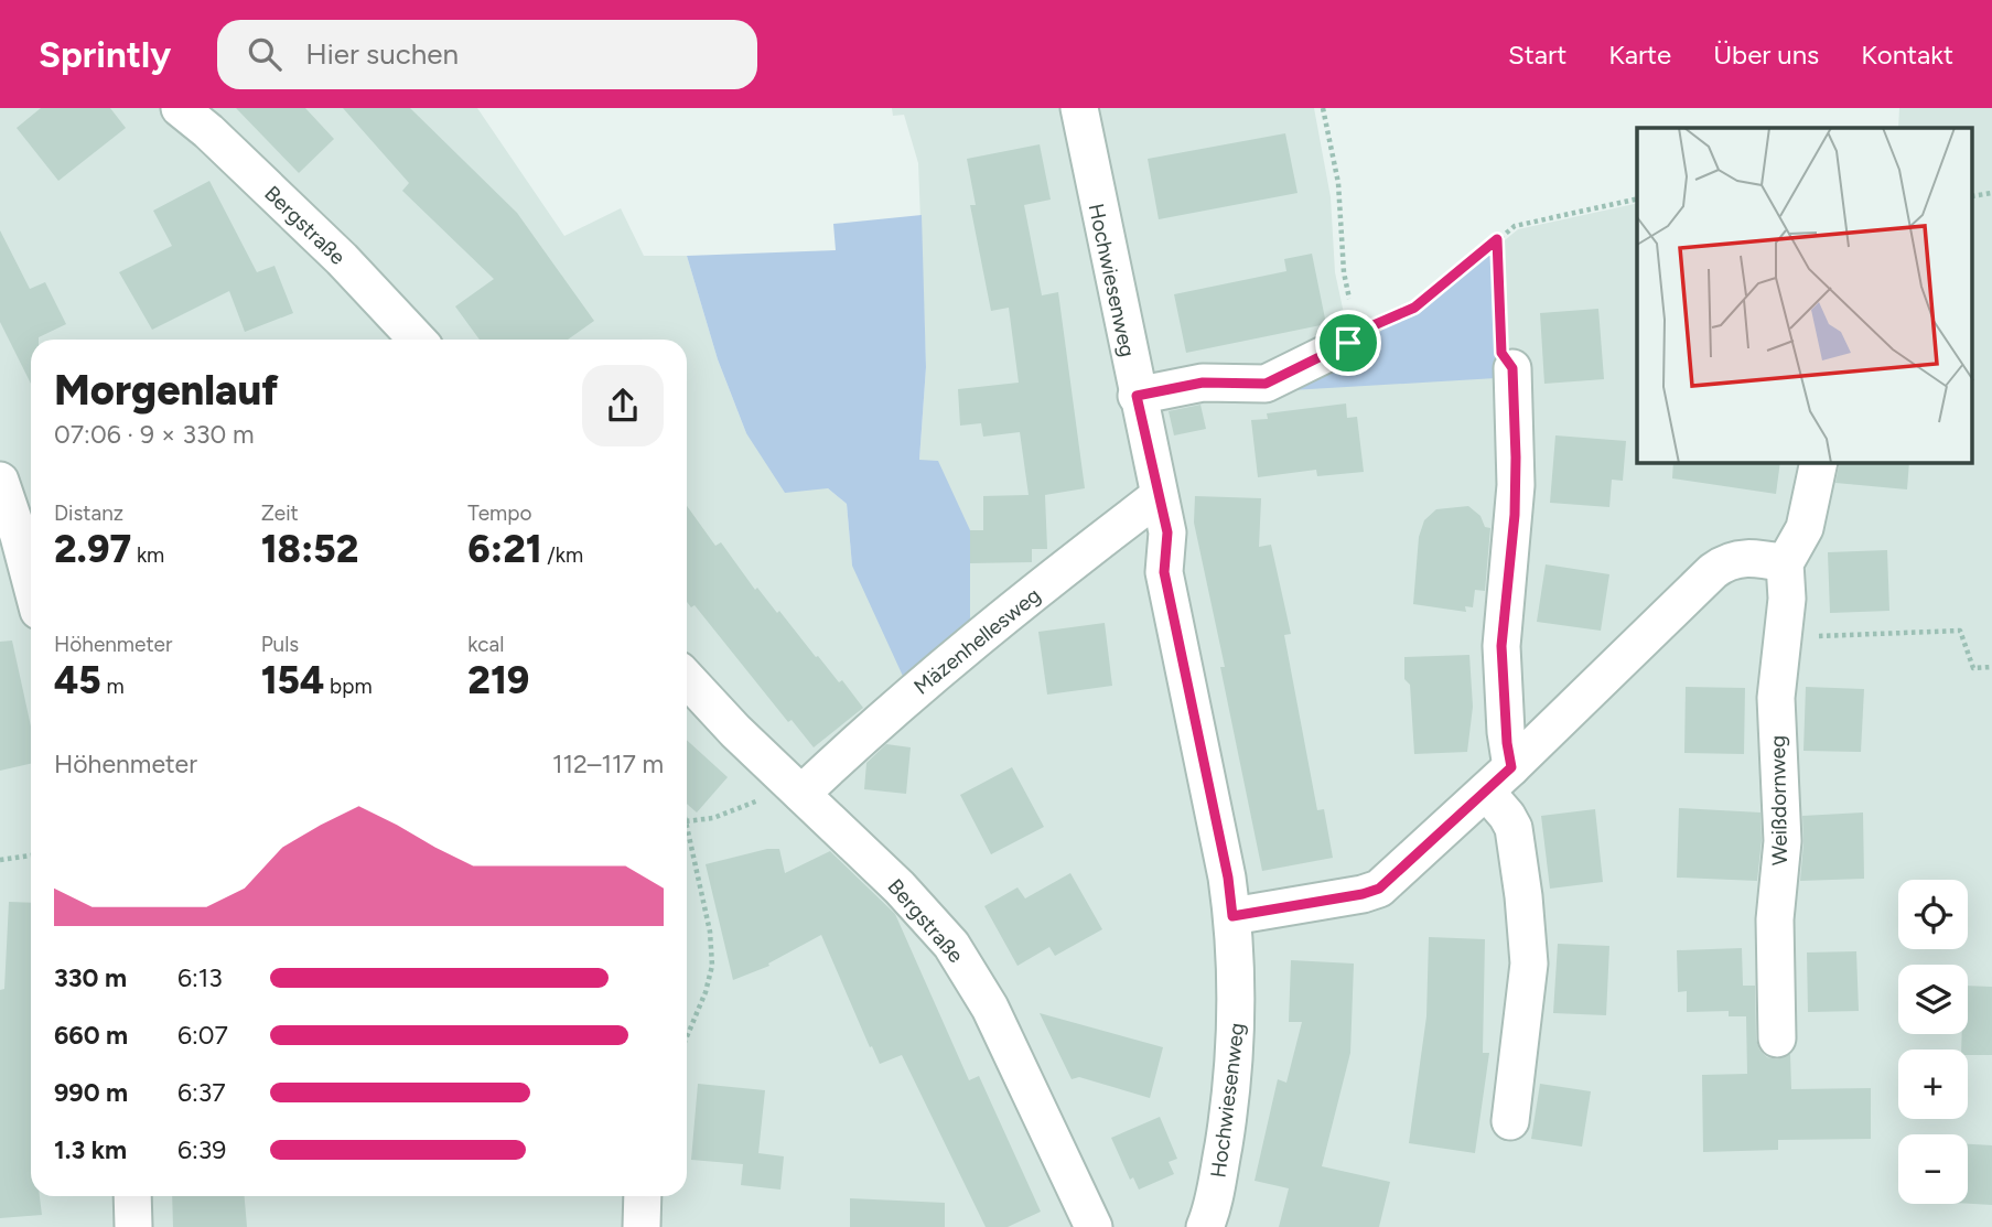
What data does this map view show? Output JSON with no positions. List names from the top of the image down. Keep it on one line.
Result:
{"streets":{"street":["Bergstraße","Hochwiesenweg","Mäzenhellesweg","Weißdornweg"]},"crossings":[["Bergstraße","Mäzenhellesweg"],["Hochwiesenweg","Mäzenhellesweg"]],"page":{"header":"Sprintly","search":"Hier suchen","nav":["Start","Karte","Über uns","Kontakt"],"heading":["Morgenlauf","07:06 · 9 × 330 m"],"stats":[["Distanz","2.97 km"],["Zeit","18:52"],["Tempo","6:21 /km"],["Höhenmeter","45 m"],["Puls","154 bpm"],["kcal","219"]],"chart":["Höhenmeter","112–117 m"],"map_buttons":["+","−"],"list":[{"name":"330 m","note":"6:13"},{"name":"660 m","note":"6:07"},{"name":"990 m","note":"6:37"},{"name":"1.3 km","note":"6:39"}]}}
